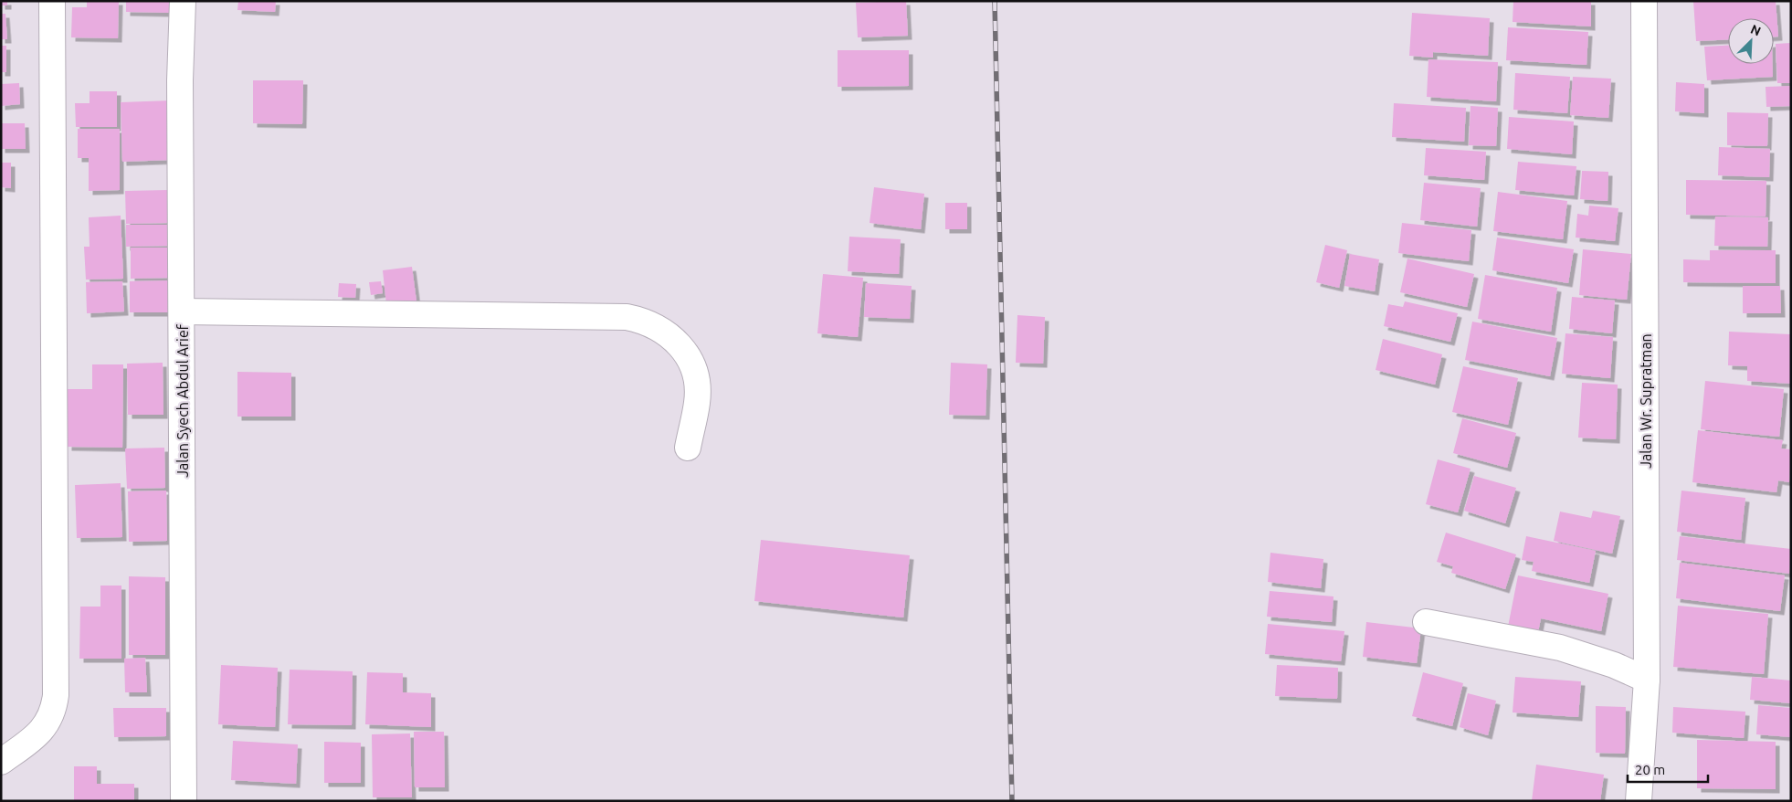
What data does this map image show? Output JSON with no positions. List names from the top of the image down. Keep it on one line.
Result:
{"streets":{"street":["Jalan Syech Abdul Arief","Jalan Wr. Supratman"]},"scale_bar":"20 m","north":"top right"}
